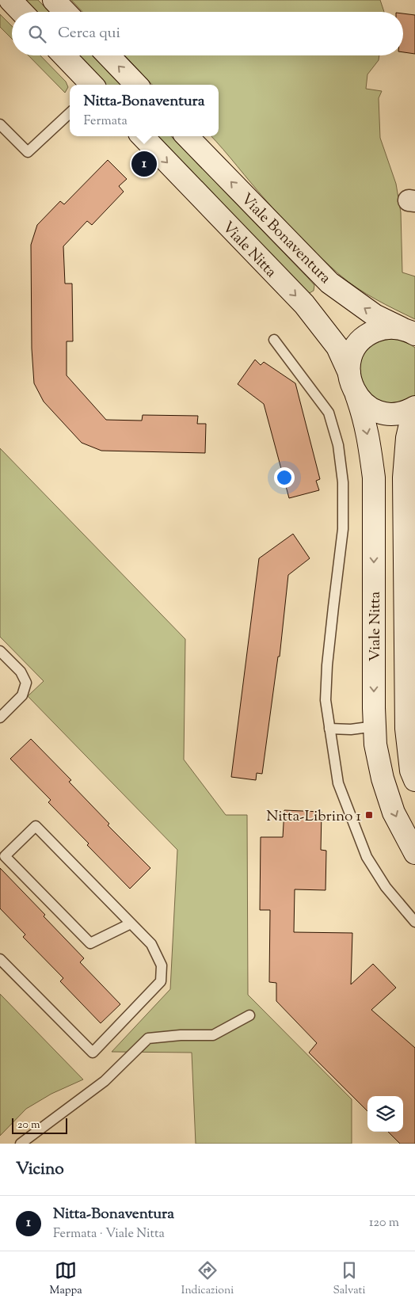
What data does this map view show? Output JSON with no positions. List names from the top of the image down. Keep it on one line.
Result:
{"streets":{"main road":["Viale Bonaventura","Viale Nitta"]},"one_way":["Viale Bonaventura"],"places":{"transit":["Nitta-Librino 1"]},"scale_bar":"20 m","page":{"search":"Cerca qui","popup":["Nitta-Bonaventura","Fermata"],"pins":"1","scale":"20 m","heading":"Vicino","list":[{"mark":"1","name":"Nitta-Bonaventura","note":"Fermata · Viale Nitta","value":"120 m"}],"nav":["Mappa","Indicazioni","Salvati"]}}
